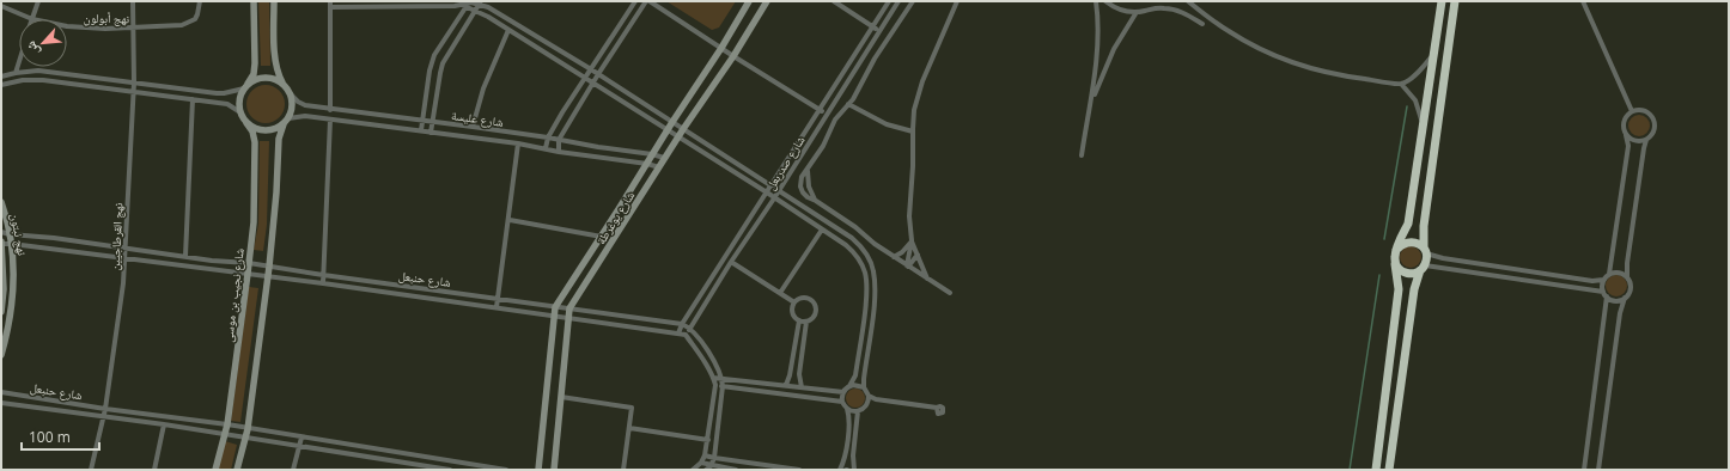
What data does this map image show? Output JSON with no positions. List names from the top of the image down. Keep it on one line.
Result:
{"streets":{"street":["نهج أبولون","شارع عليسة","شارع صدربعل","شارع يوغرطة","نهج نبتون","نهج القرطاجيين","شارع حنبعل","شارع نجيب بن موسى"]},"crossings":[["نهج أبولون","نهج القرطاجيين"],["شارع عليسة","شارع يوغرطة"],["شارع عليسة","شارع نجيب بن موسى"],["شارع صدربعل","شارع حنبعل"],["شارع يوغرطة","شارع حنبعل"],["نهج نبتون","شارع حنبعل"],["نهج القرطاجيين","شارع حنبعل"],["شارع حنبعل","شارع نجيب بن موسى"]],"scale_bar":"100 m","north":"bottom left"}
